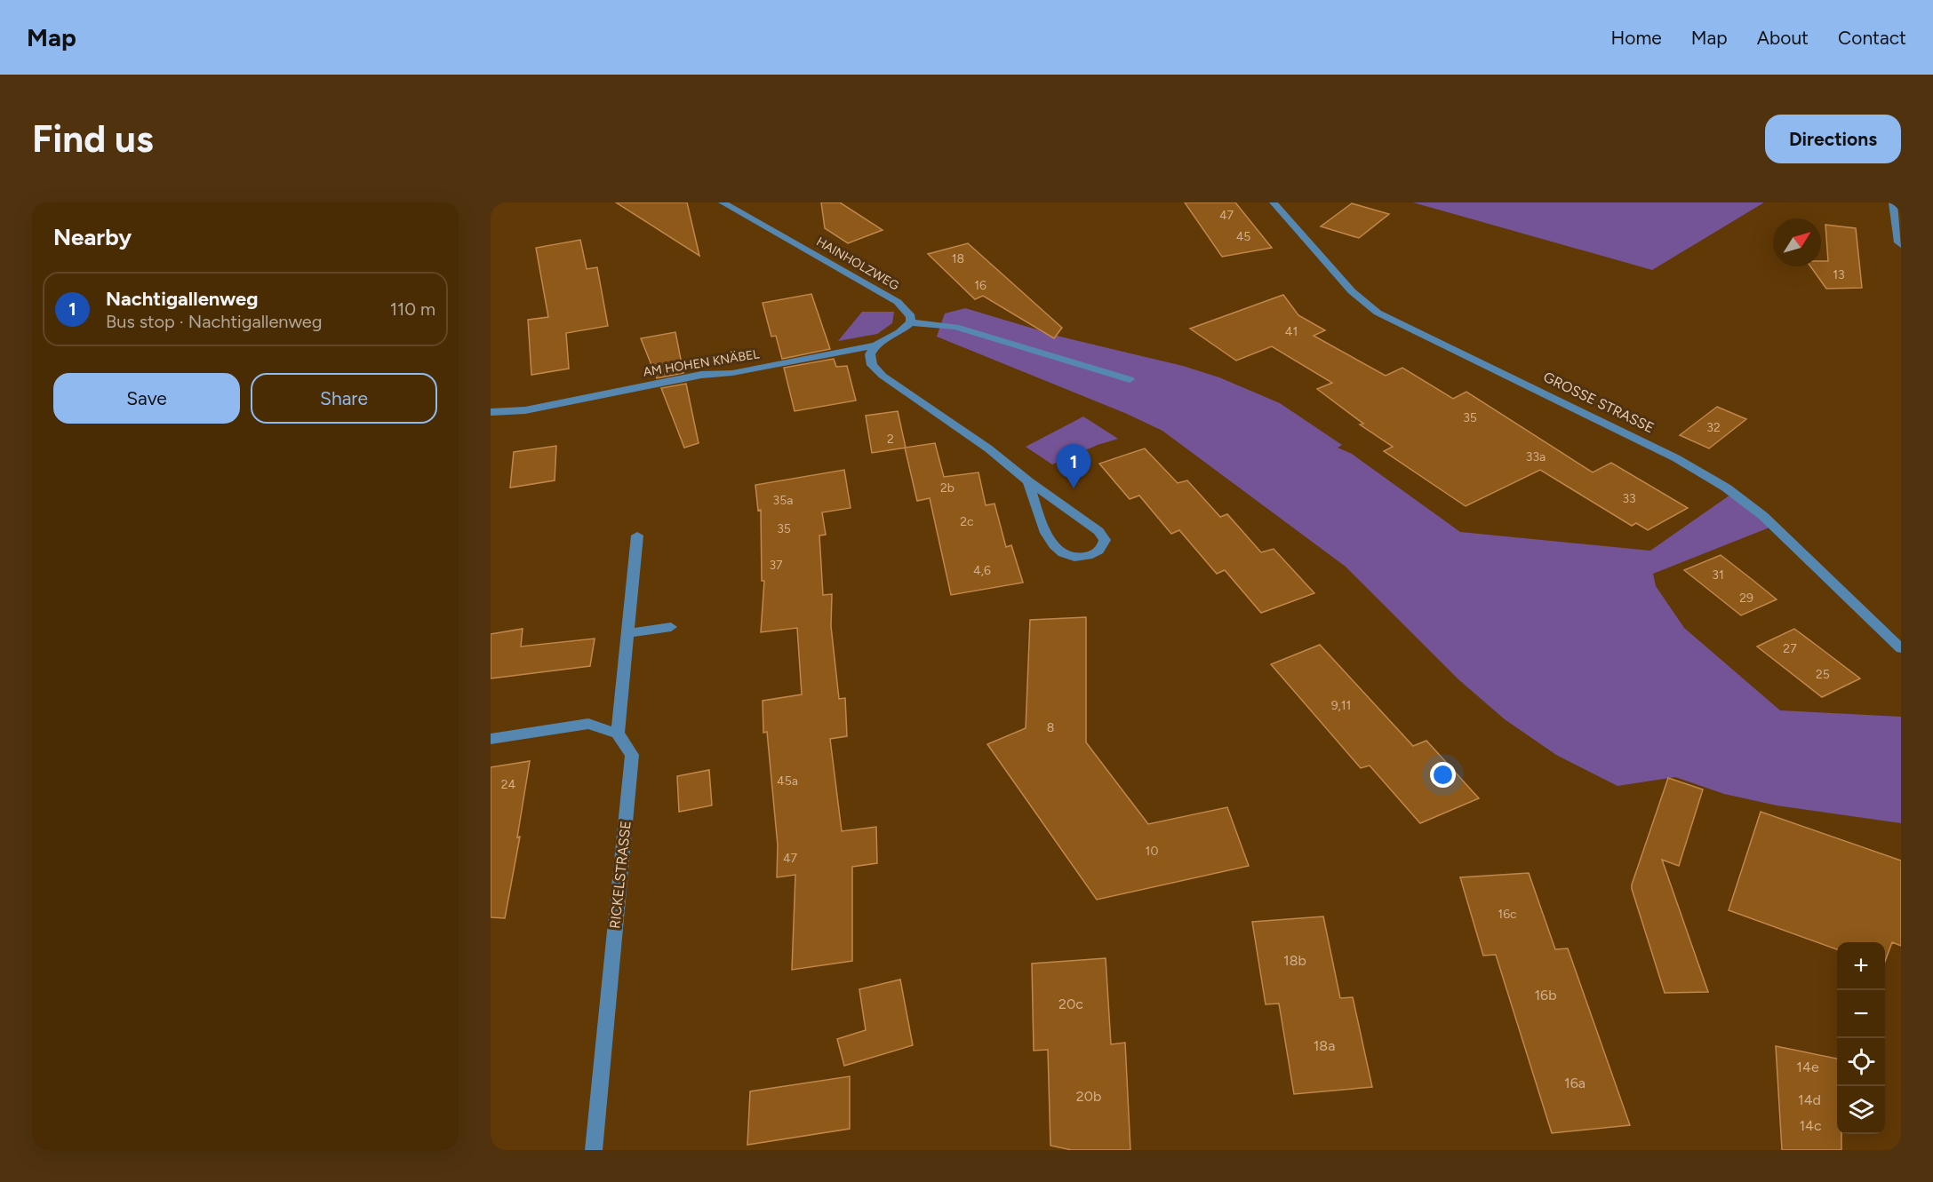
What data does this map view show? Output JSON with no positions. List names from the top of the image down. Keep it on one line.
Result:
{"streets":{"street":["HAINHOLZWEG","AM HOHEN KNÄBEL","GROSSE STRASSE","RICKELSTRASSE"]},"crossings":[["HAINHOLZWEG","AM HOHEN KNÄBEL"]],"house_numbers":["47","45","18","13","16","41","35","32","2","33a","2b","33","35a","2c","35","37","4,6","31","29","27","25","9,11","8","45a","24","10","47","16c","18b","16b","20c","18a","14e","16a","20b","14d","14c"],"north":"top right","page":{"header":"Map","nav":["Home","Map","About","Contact"],"buttons":["Directions",["Save","Share"]],"title":"Find us","heading":"Nearby","list":[{"mark":"1","name":"Nachtigallenweg","note":"Bus stop · Nachtigallenweg","value":"110 m"}],"pins":"1","map_buttons":["+","−"]}}
